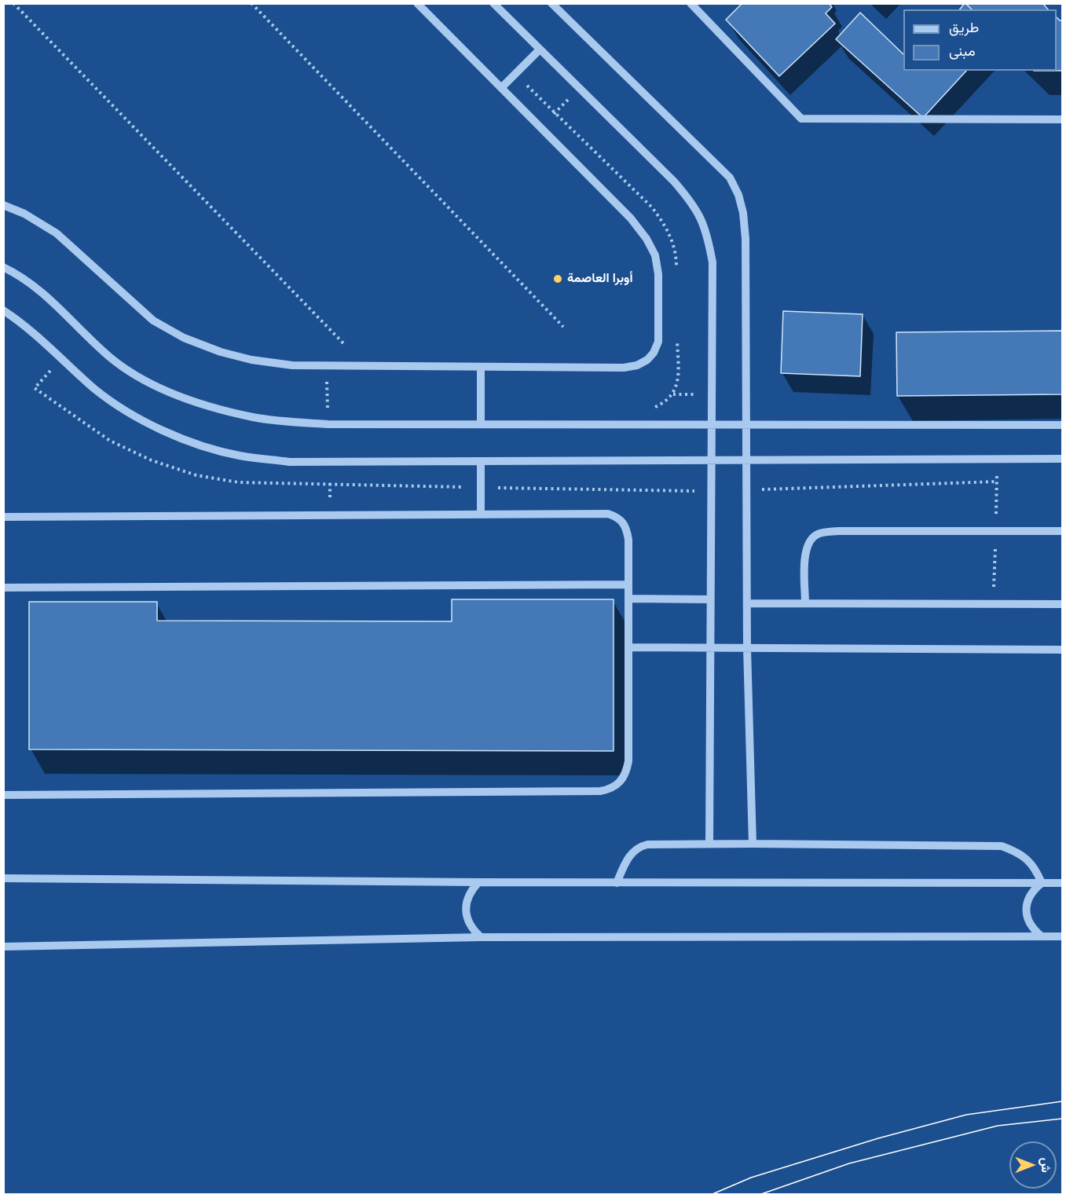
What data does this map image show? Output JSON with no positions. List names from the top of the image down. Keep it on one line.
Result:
{"places":["أوبرا العاصمة"],"legend":["طريق","مبنى"],"north":"right"}
